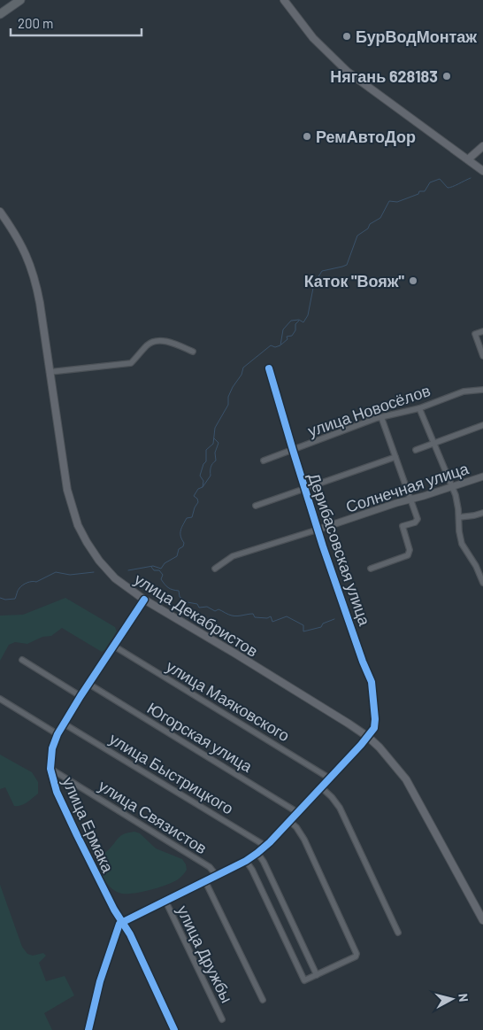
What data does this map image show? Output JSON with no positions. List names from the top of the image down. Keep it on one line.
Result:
{"streets":{"main road":["улица Декабристов"],"street":["улица Новосёлов","Солнечная улица","Дерибасовская улица","улица Маяковского","Югорская улица","улица Быстрицкого","улица Связистов","улица Ермака","улица Дружбы"]},"crossings":[["улица Новосёлов","Дерибасовская улица"],["Солнечная улица","Дерибасовская улица"],["Дерибасовская улица","улица Декабристов"],["улица Декабристов","улица Ермака"],["улица Маяковского","улица Ермака"],["Югорская улица","улица Ермака"],["улица Быстрицкого","улица Ермака"],["улица Связистов","улица Ермака"]],"places":["БурВодМонтаж","Нягань 628183","РемАвтоДор","Каток \"Вояж\""],"scale_bar":"200 m","north":"right"}
